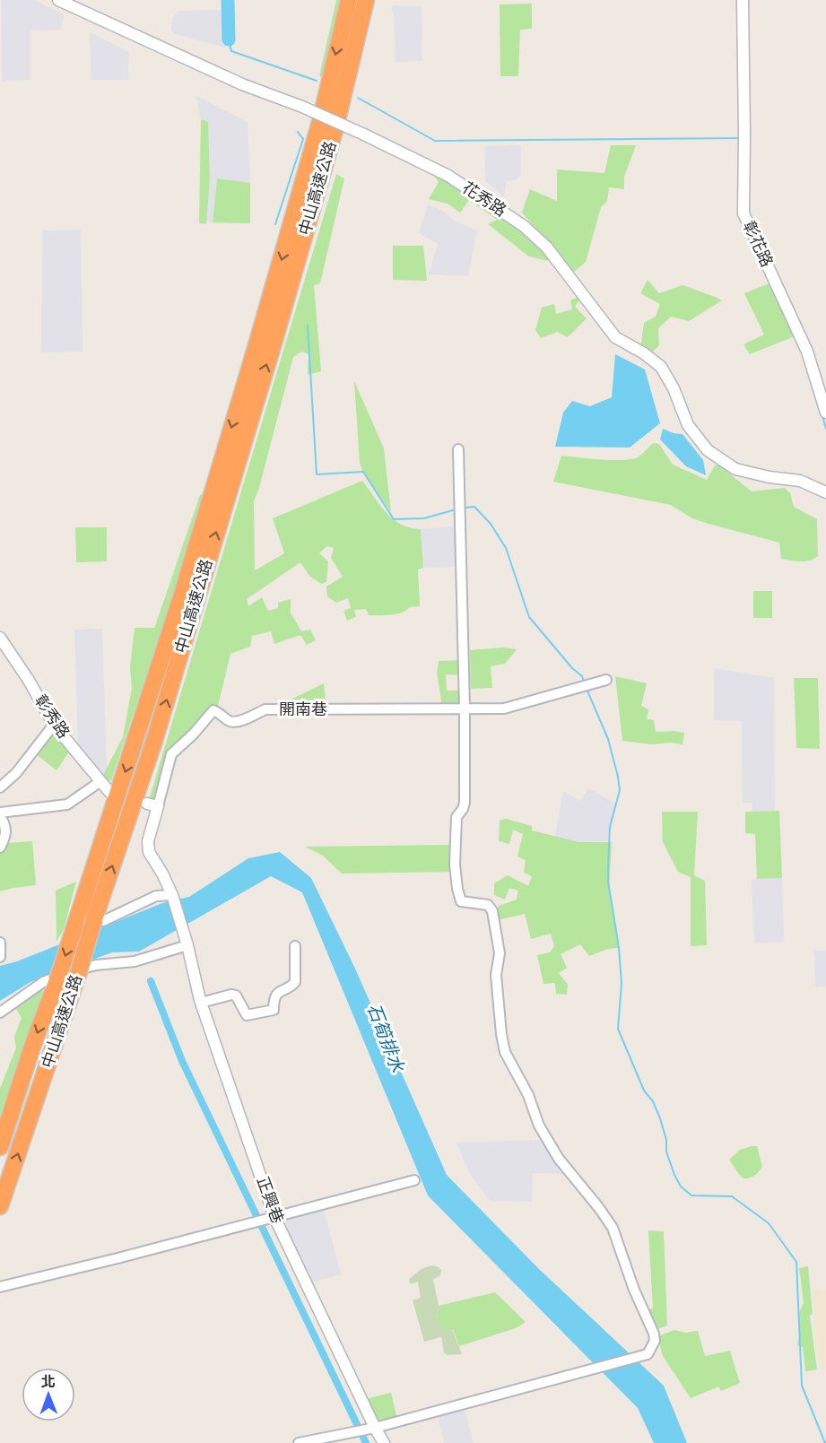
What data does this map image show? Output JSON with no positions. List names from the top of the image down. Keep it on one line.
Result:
{"streets":{"highway":["中山高速公路"],"street":["花秀路","彰花路","開南巷","彰秀路","正興巷"]},"crossings":[["開南巷","正興巷"]],"water":["石筍排水"],"north":"top"}
